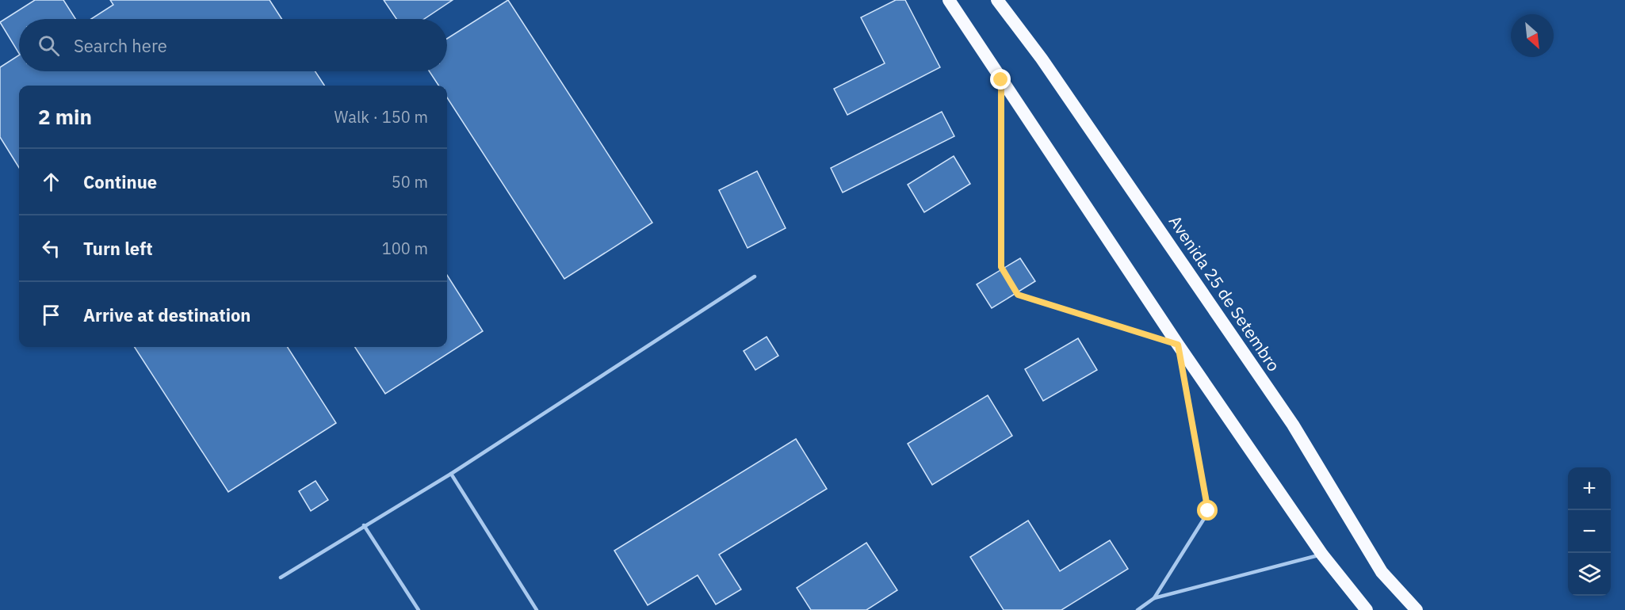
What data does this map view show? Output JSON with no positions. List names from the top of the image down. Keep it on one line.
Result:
{"streets":{"highway":["Avenida 25 de Setembro"]},"north":"bottom right","page":{"search":"Search here","heading":["2 min","Walk · 150 m"],"list":[["Continue","50 m"],["Turn left","100 m"],"Arrive at destination"],"map_buttons":["+","−"]}}
